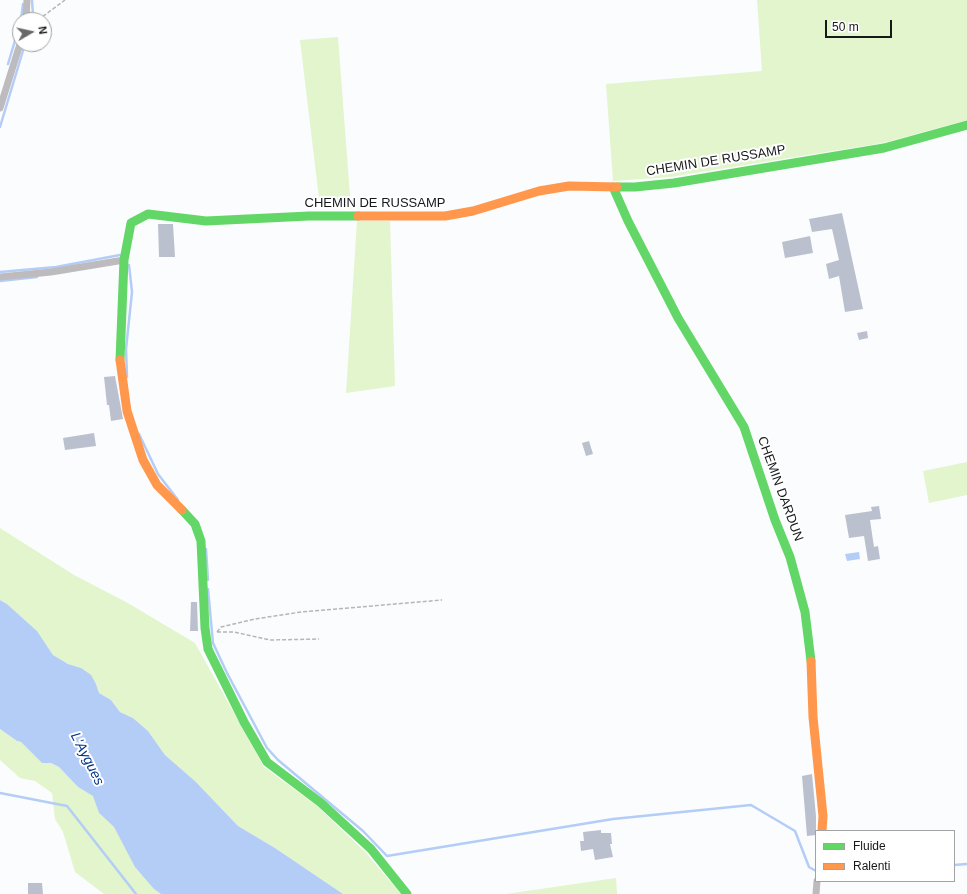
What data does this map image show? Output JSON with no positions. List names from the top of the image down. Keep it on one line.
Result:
{"streets":{"street":["CHEMIN DE RUSSAMP","CHEMIN DARDUN"]},"crossings":[["CHEMIN DE RUSSAMP","CHEMIN DARDUN"]],"water":["L'Aygues"],"legend":["Fluide","Ralenti"],"scale_bar":"50 m","north":"right"}
